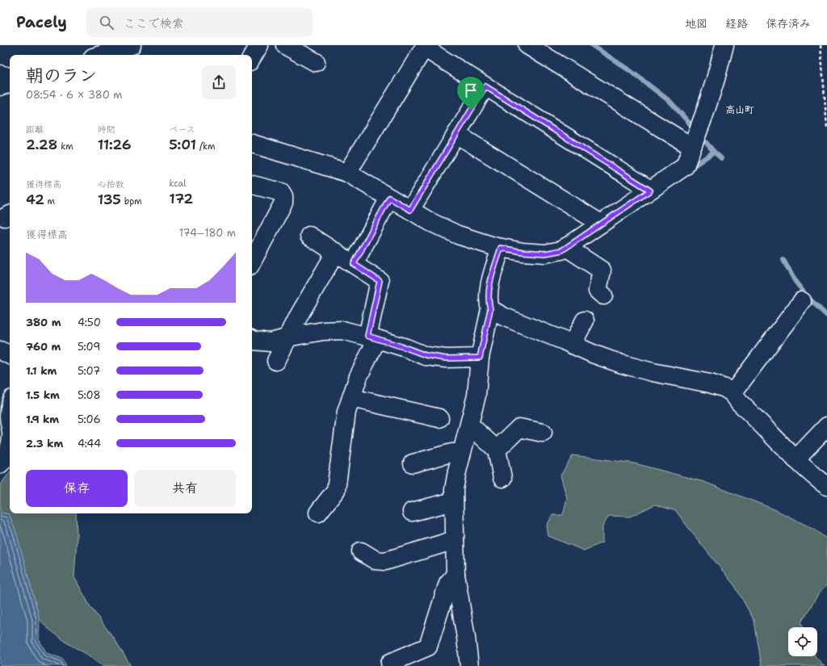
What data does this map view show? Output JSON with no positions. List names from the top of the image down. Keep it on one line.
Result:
{"districts":["高山町"],"page":{"header":"Pacely","search":"ここで検索","nav":["地図","経路","保存済み"],"heading":["朝のラン","08:54 · 6 × 380 m"],"stats":[["距離","2.28 km"],["時間","11:26"],["ペース","5:01 /km"],["獲得標高","42 m"],["心拍数","135 bpm"],["kcal","172"]],"chart":["獲得標高","174–180 m"],"list":[{"name":"380 m","note":"4:50"},{"name":"760 m","note":"5:09"},{"name":"1.1 km","note":"5:07"},{"name":"1.5 km","note":"5:08"},{"name":"1.9 km","note":"5:06"},{"name":"2.3 km","note":"4:44"}],"buttons":["保存","共有"]}}
